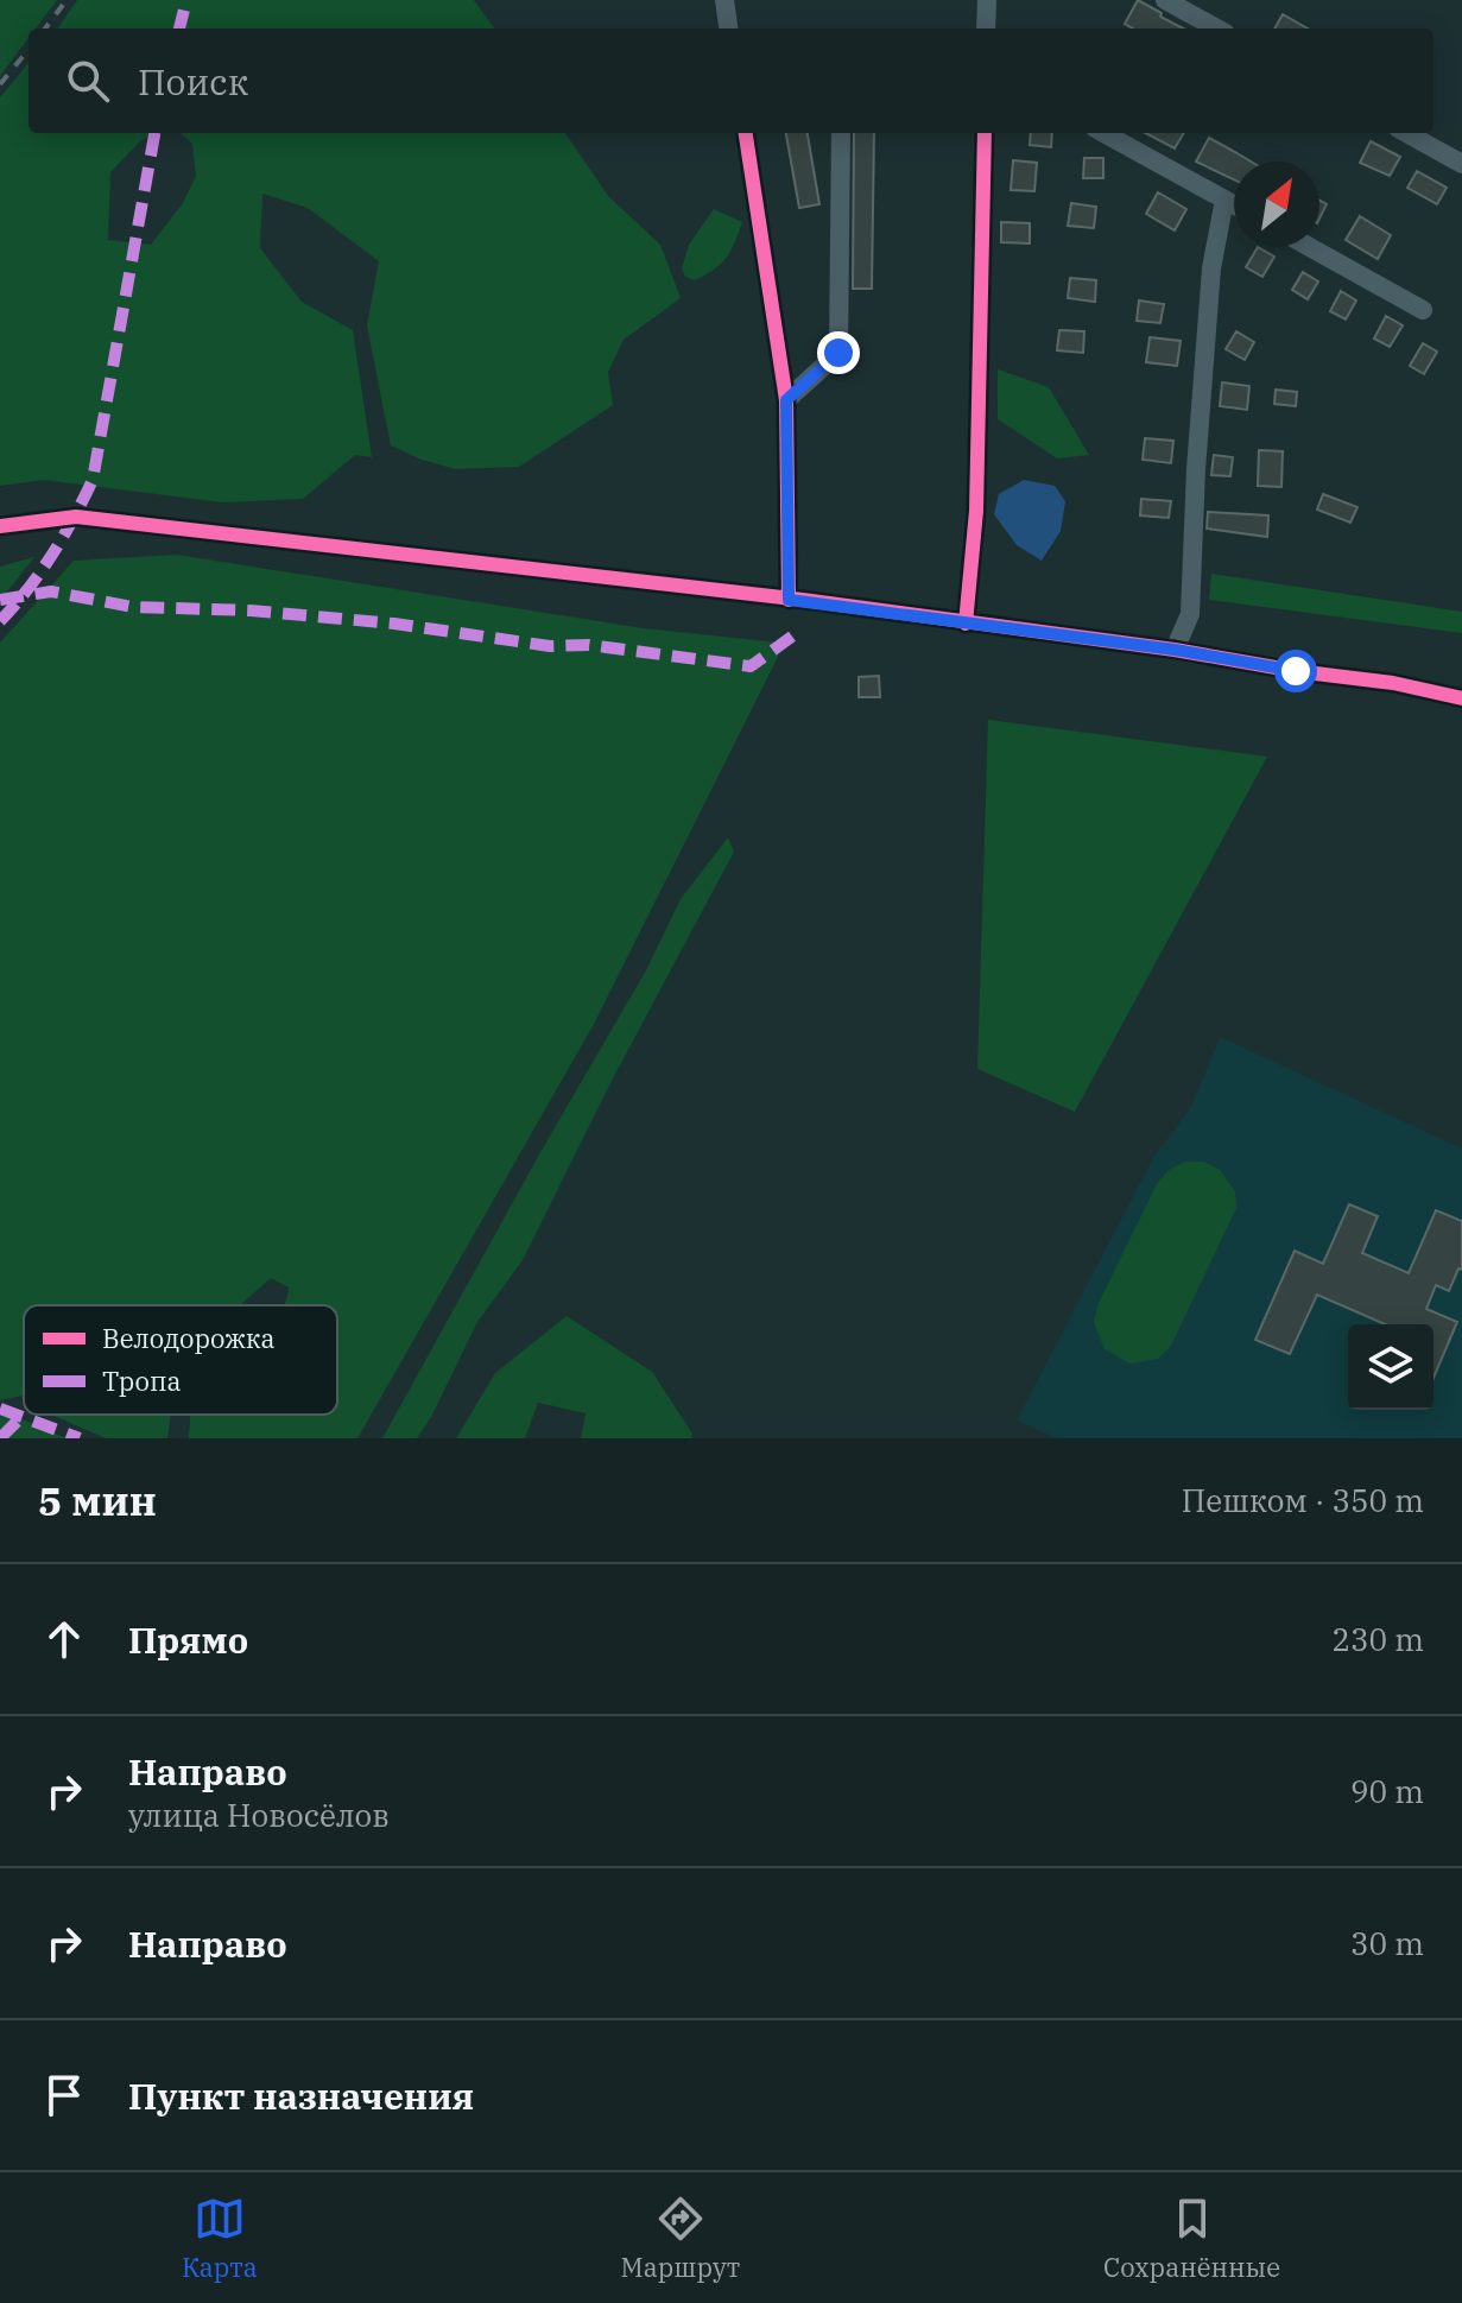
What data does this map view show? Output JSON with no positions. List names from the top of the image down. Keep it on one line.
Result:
{"legend":["Велодорожка","Тропа"],"north":"top right","page":{"search":"Поиск","heading":["5 мин","Пешком · 350 m"],"list":[["Прямо","230 m"],["Направо","улица Новосёлов","90 m"],["Направо","30 m"],"Пункт назначения"],"nav":["Карта","Маршрут","Сохранённые"]}}
